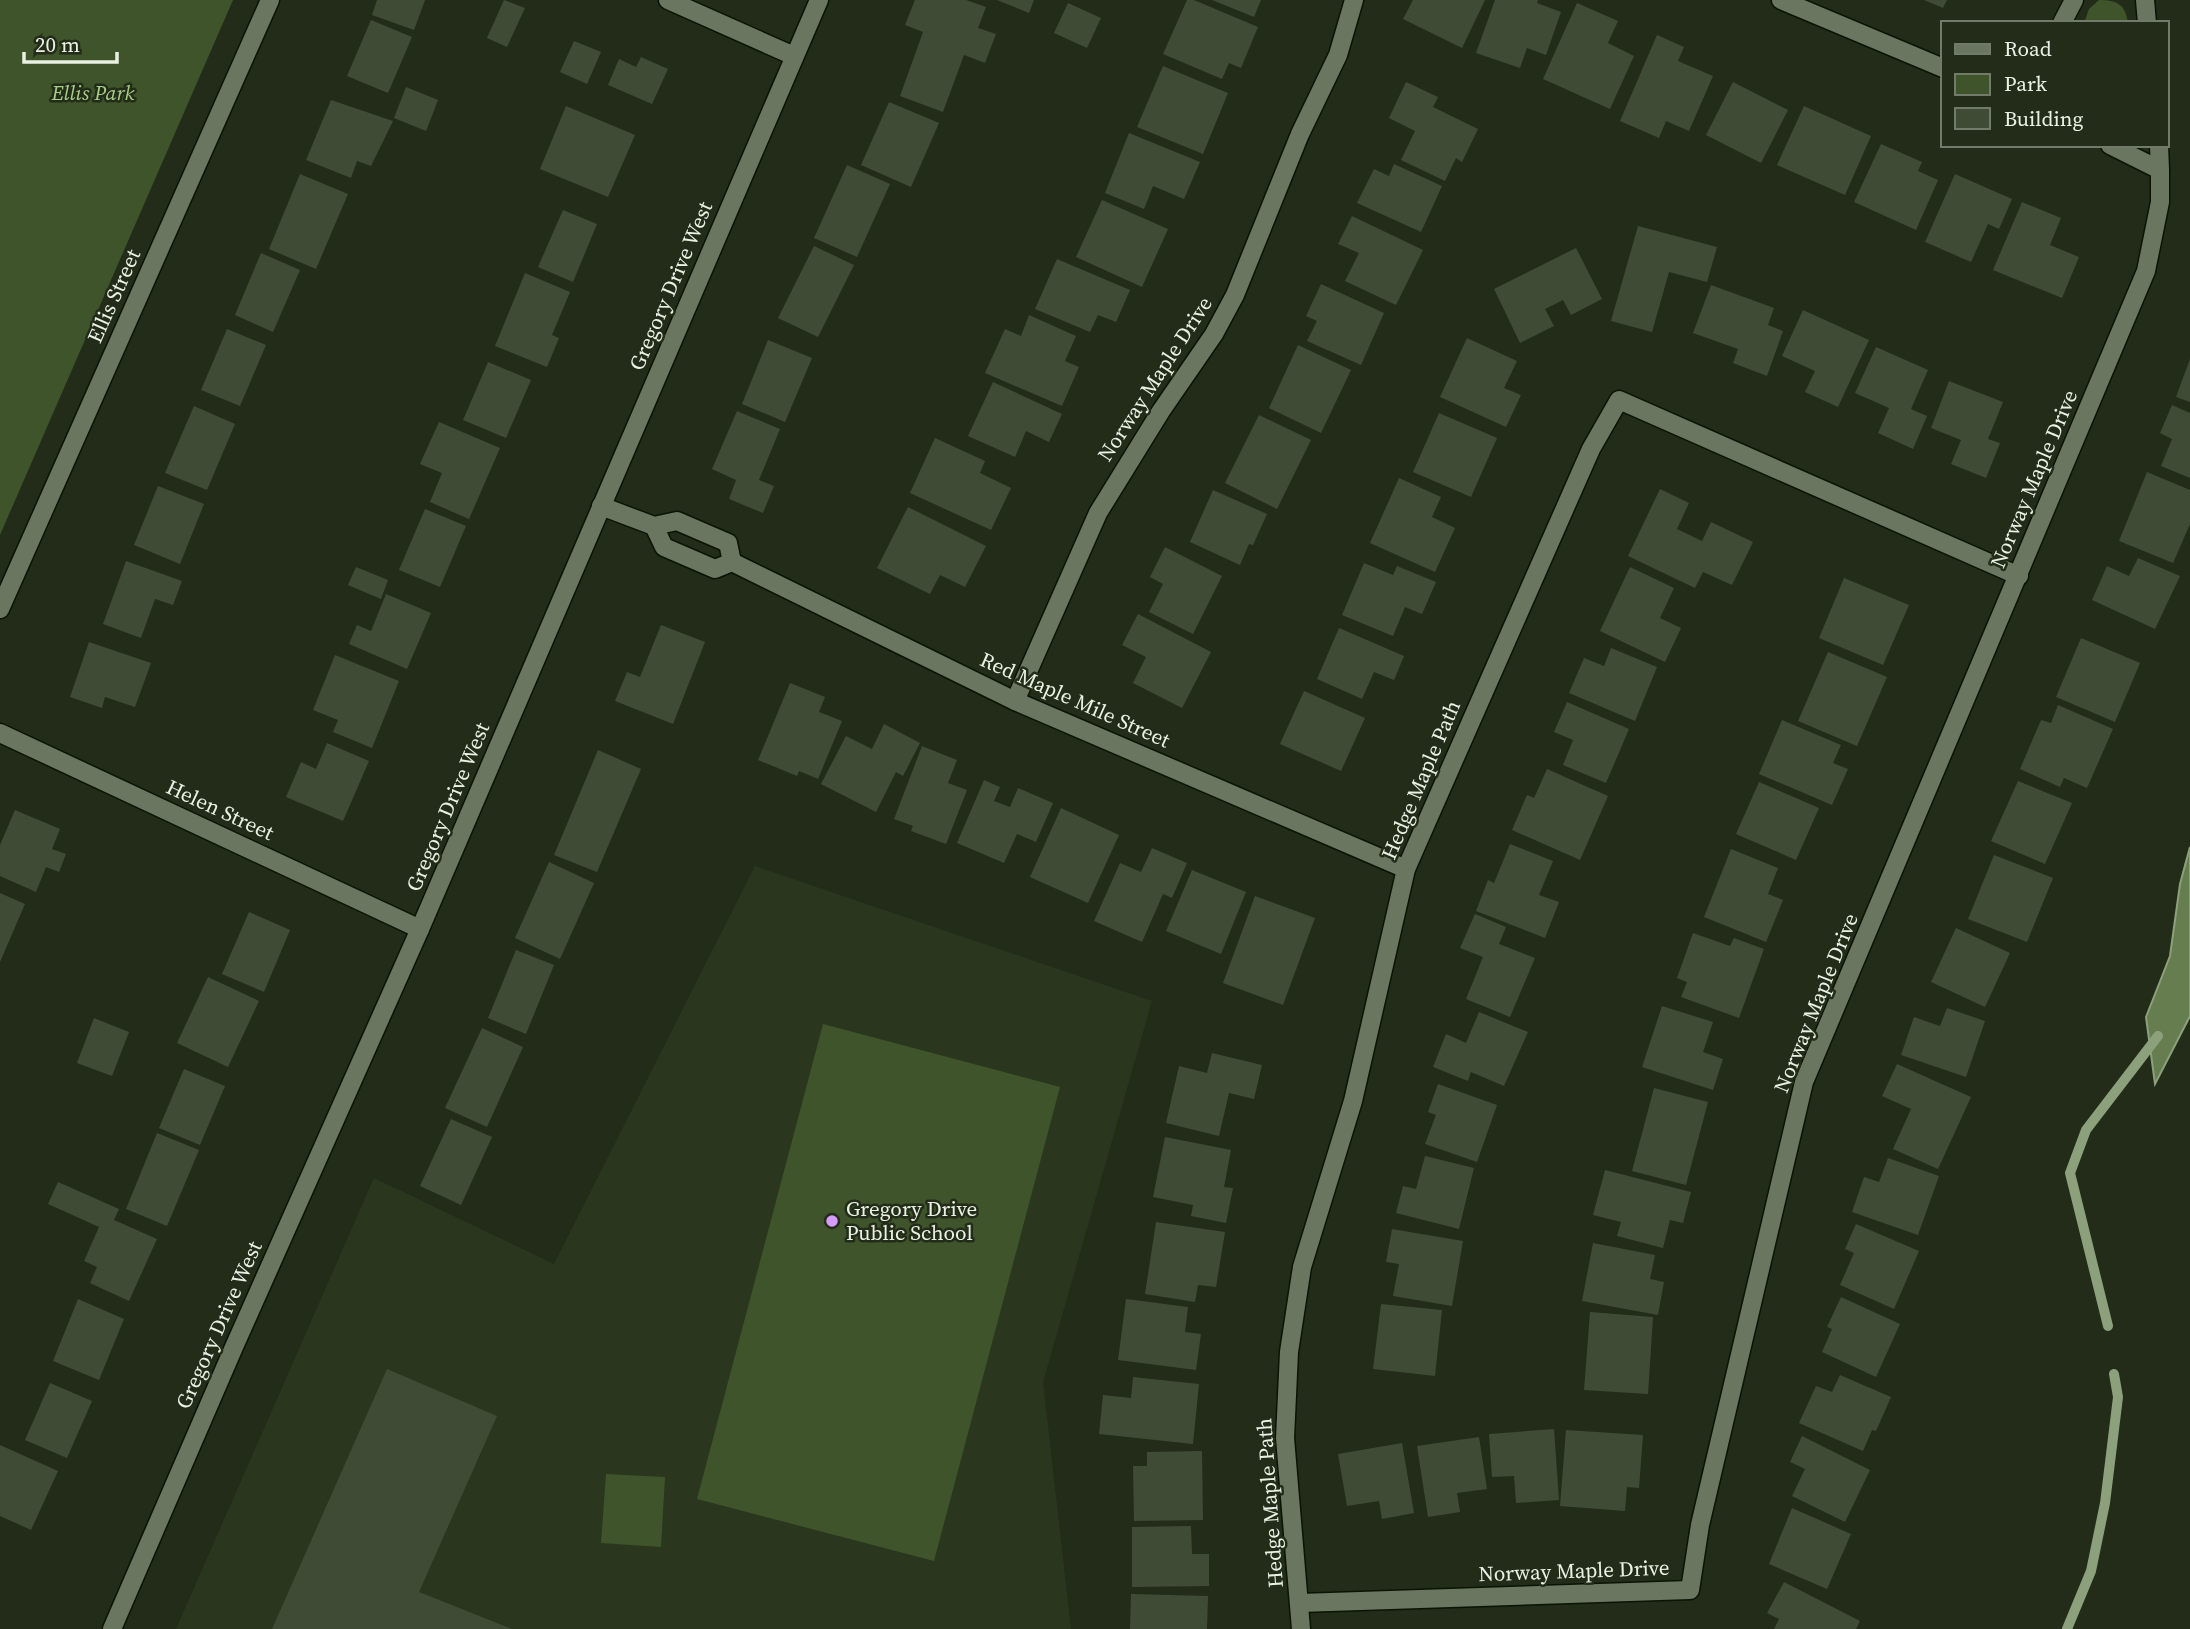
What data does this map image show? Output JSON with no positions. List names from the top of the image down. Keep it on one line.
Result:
{"streets":{"street":["Gregory Drive West","Ellis Street","Norway Maple Drive","Red Maple Mile Street","Hedge Maple Path","Helen Street"]},"crossings":[["Gregory Drive West","Red Maple Mile Street"],["Gregory Drive West","Helen Street"],["Norway Maple Drive","Red Maple Mile Street"],["Norway Maple Drive","Hedge Maple Path"],["Red Maple Mile Street","Hedge Maple Path"]],"parks":["Ellis Park"],"places":["Gregory Drive Public School"],"legend":["Road","Park","Building"],"scale_bar":"20 m"}
